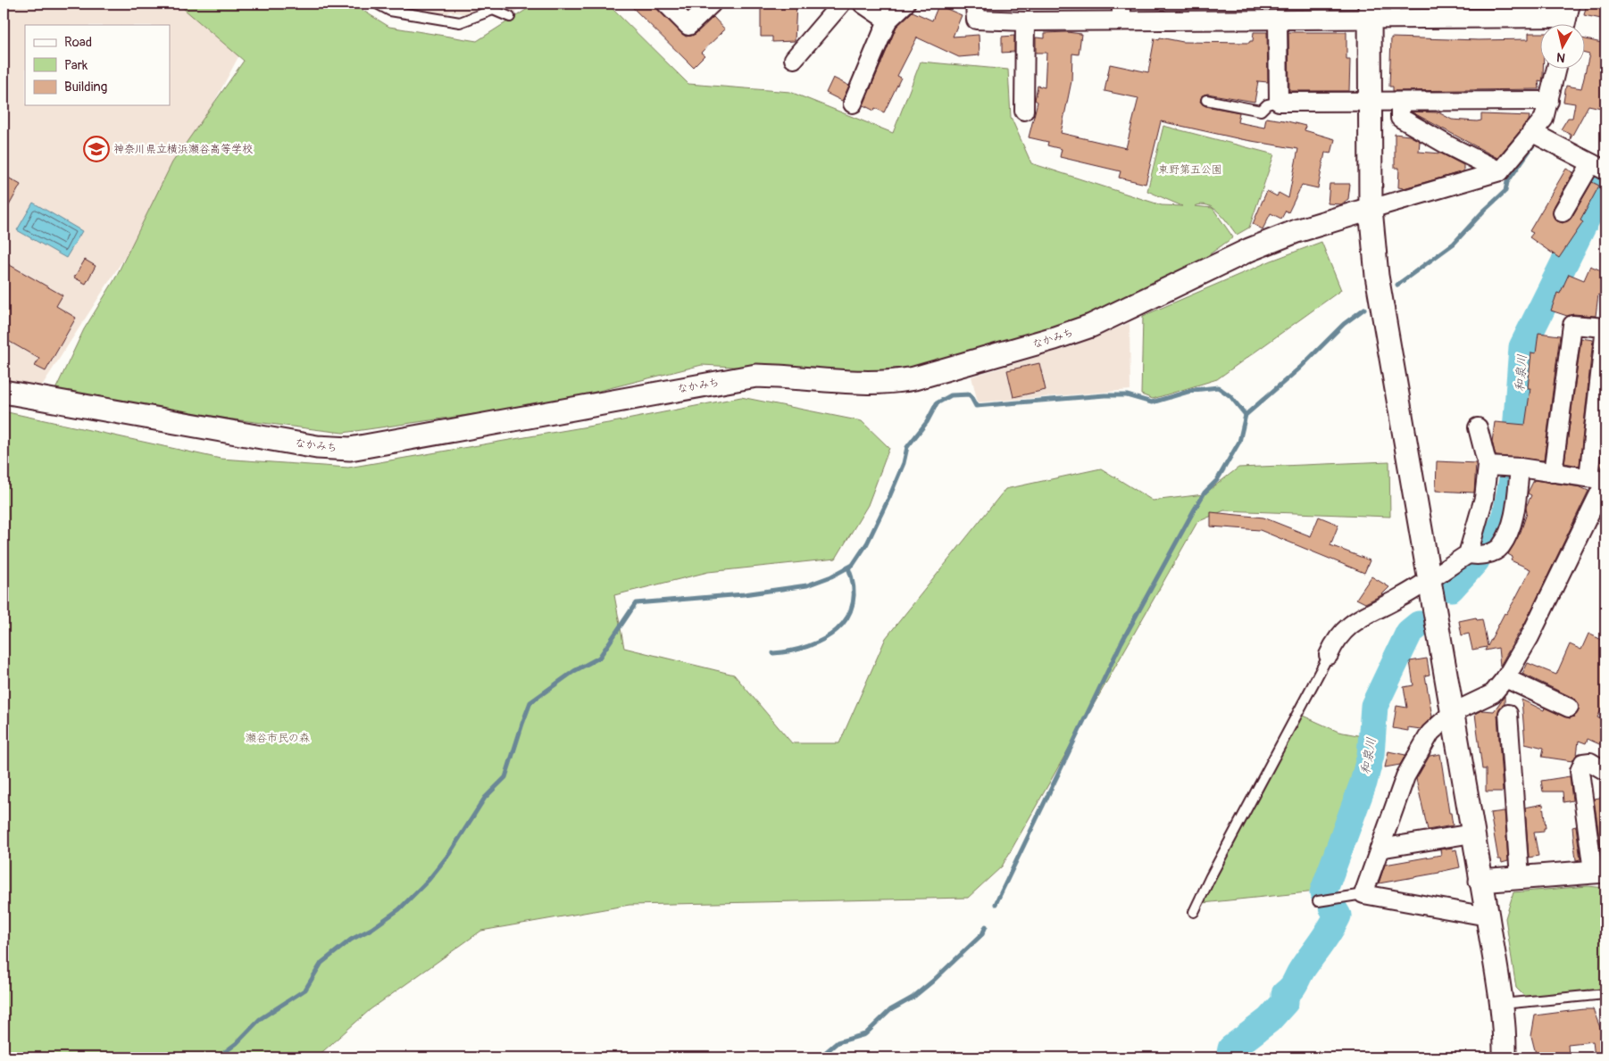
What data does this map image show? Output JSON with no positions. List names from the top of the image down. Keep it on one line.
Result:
{"streets":{"street":["なかみち"]},"water":["和泉川"],"parks":["東野第五公園","瀬谷市民の森"],"places":{"school or university":["神奈川県立横浜瀬谷高等学校"]},"legend":["Road","Park","Building"],"north":"bottom"}
